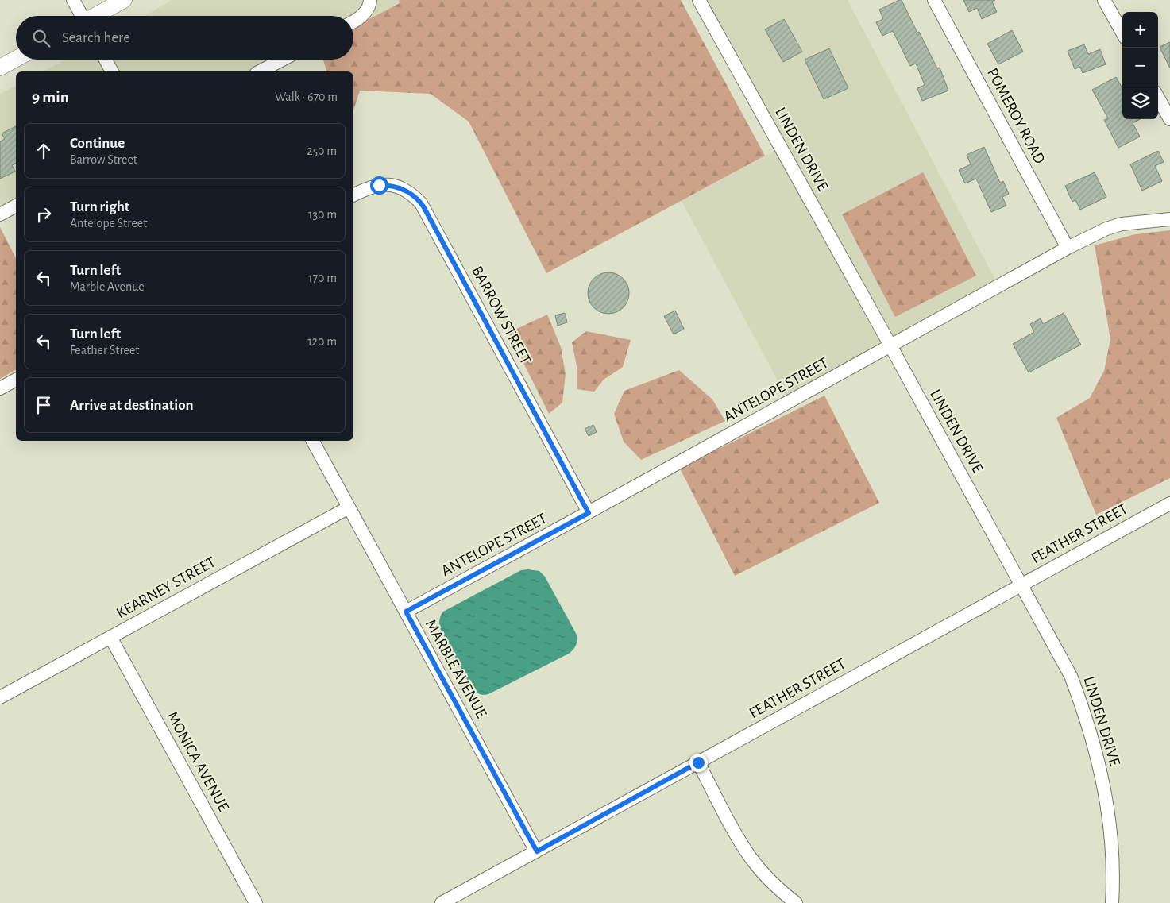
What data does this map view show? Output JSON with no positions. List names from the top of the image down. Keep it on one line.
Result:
{"streets":{"street":["POMEROY ROAD","LINDEN DRIVE","BARROW STREET","ANTELOPE STREET","FEATHER STREET","KEARNEY STREET","MARBLE AVENUE","MONICA AVENUE"]},"crossings":[["POMEROY ROAD","ANTELOPE STREET"],["LINDEN DRIVE","ANTELOPE STREET"],["LINDEN DRIVE","FEATHER STREET"],["BARROW STREET","ANTELOPE STREET"],["ANTELOPE STREET","MARBLE AVENUE"],["FEATHER STREET","MARBLE AVENUE"],["KEARNEY STREET","MARBLE AVENUE"],["KEARNEY STREET","MONICA AVENUE"]],"page":{"map_buttons":["+","−"],"search":"Search here","heading":["9 min","Walk · 670 m"],"list":[["Continue","Barrow Street","250 m"],["Turn right","Antelope Street","130 m"],["Turn left","Marble Avenue","170 m"],["Turn left","Feather Street","120 m"],"Arrive at destination"]}}
